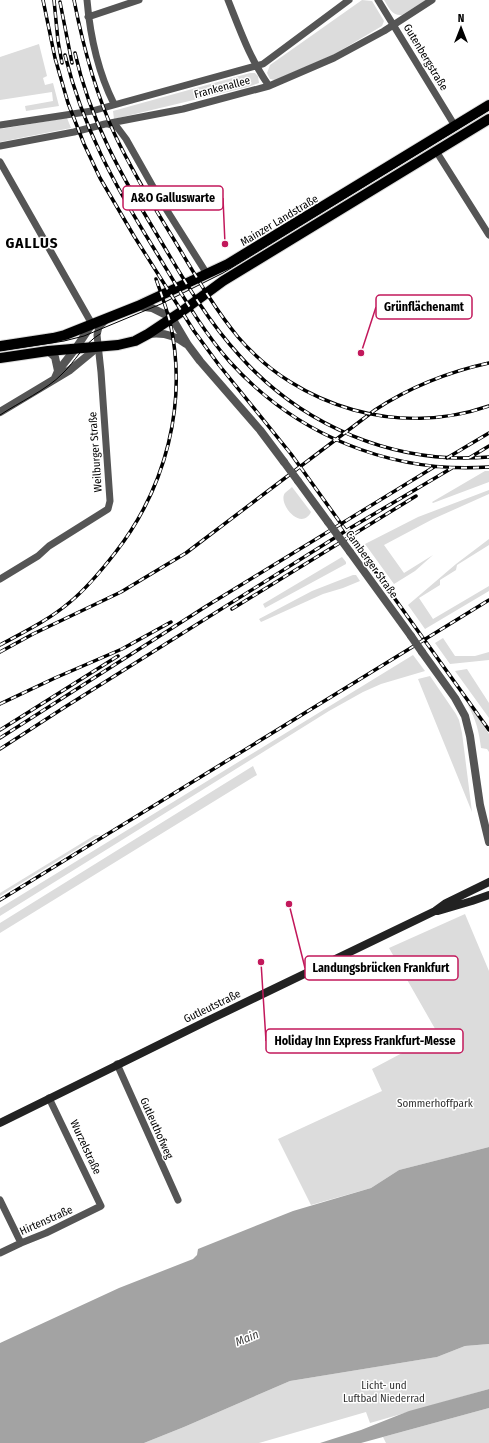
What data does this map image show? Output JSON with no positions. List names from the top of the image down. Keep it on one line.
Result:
{"streets":{"main road":["Mainzer Landstraße","Gutleutstraße"],"street":["Gutenbergstraße","Frankenallee","Weilburger Straße","Camberger Straße","Gutleuthofweg","Wurzelstraße","Hirtenstraße"]},"crossings":[["Gutenbergstraße","Frankenallee"],["Gutenbergstraße","Mainzer Landstraße"],["Mainzer Landstraße","Weilburger Straße"],["Mainzer Landstraße","Camberger Straße"],["Gutleutstraße","Gutleuthofweg"],["Gutleutstraße","Wurzelstraße"],["Wurzelstraße","Hirtenstraße"]],"districts":["GALLUS"],"water":["Main"],"parks":["Sommerhoffpark","Licht- und Luftbad Niederrad"],"places":["A&O Galluswarte","Grünflächenamt","Landungsbrücken Frankfurt","Holiday Inn Express Frankfurt-Messe"],"north":"top"}
